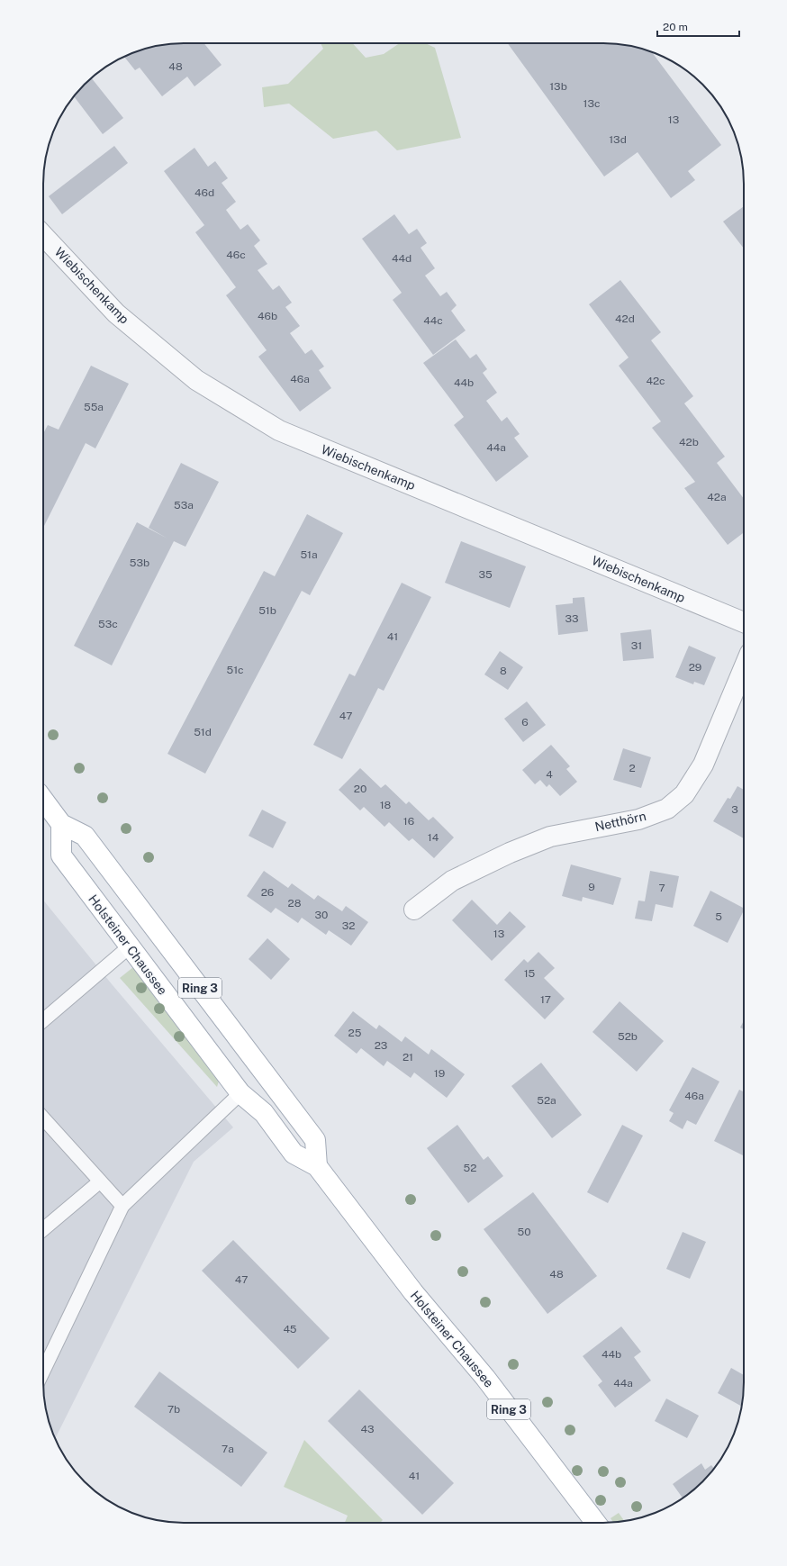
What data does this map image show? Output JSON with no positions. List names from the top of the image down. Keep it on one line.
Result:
{"streets":{"main road":["Holsteiner Chaussee","Ring 3"],"street":["Wiebischenkamp","Netthörn"]},"crossings":[["Holsteiner Chaussee","Ring 3"]],"house_numbers":["48","13b","13c","13","13d","46d","46c","44d","46b","42d","44c","46a","42c","44b","55a","42b","44a","42a","53a","51a","53b","35","51b","33","53c","41","31","29","51c","8","47","6","51d","2","4","20","18","3","16","14","9","7","26","28","30","5","32","13","15","17","25","52b","23","21","19","46a","52a","52","50","48","47","45","44b","44a","7b","43","7a","41"],"scale_bar":"20 m"}
